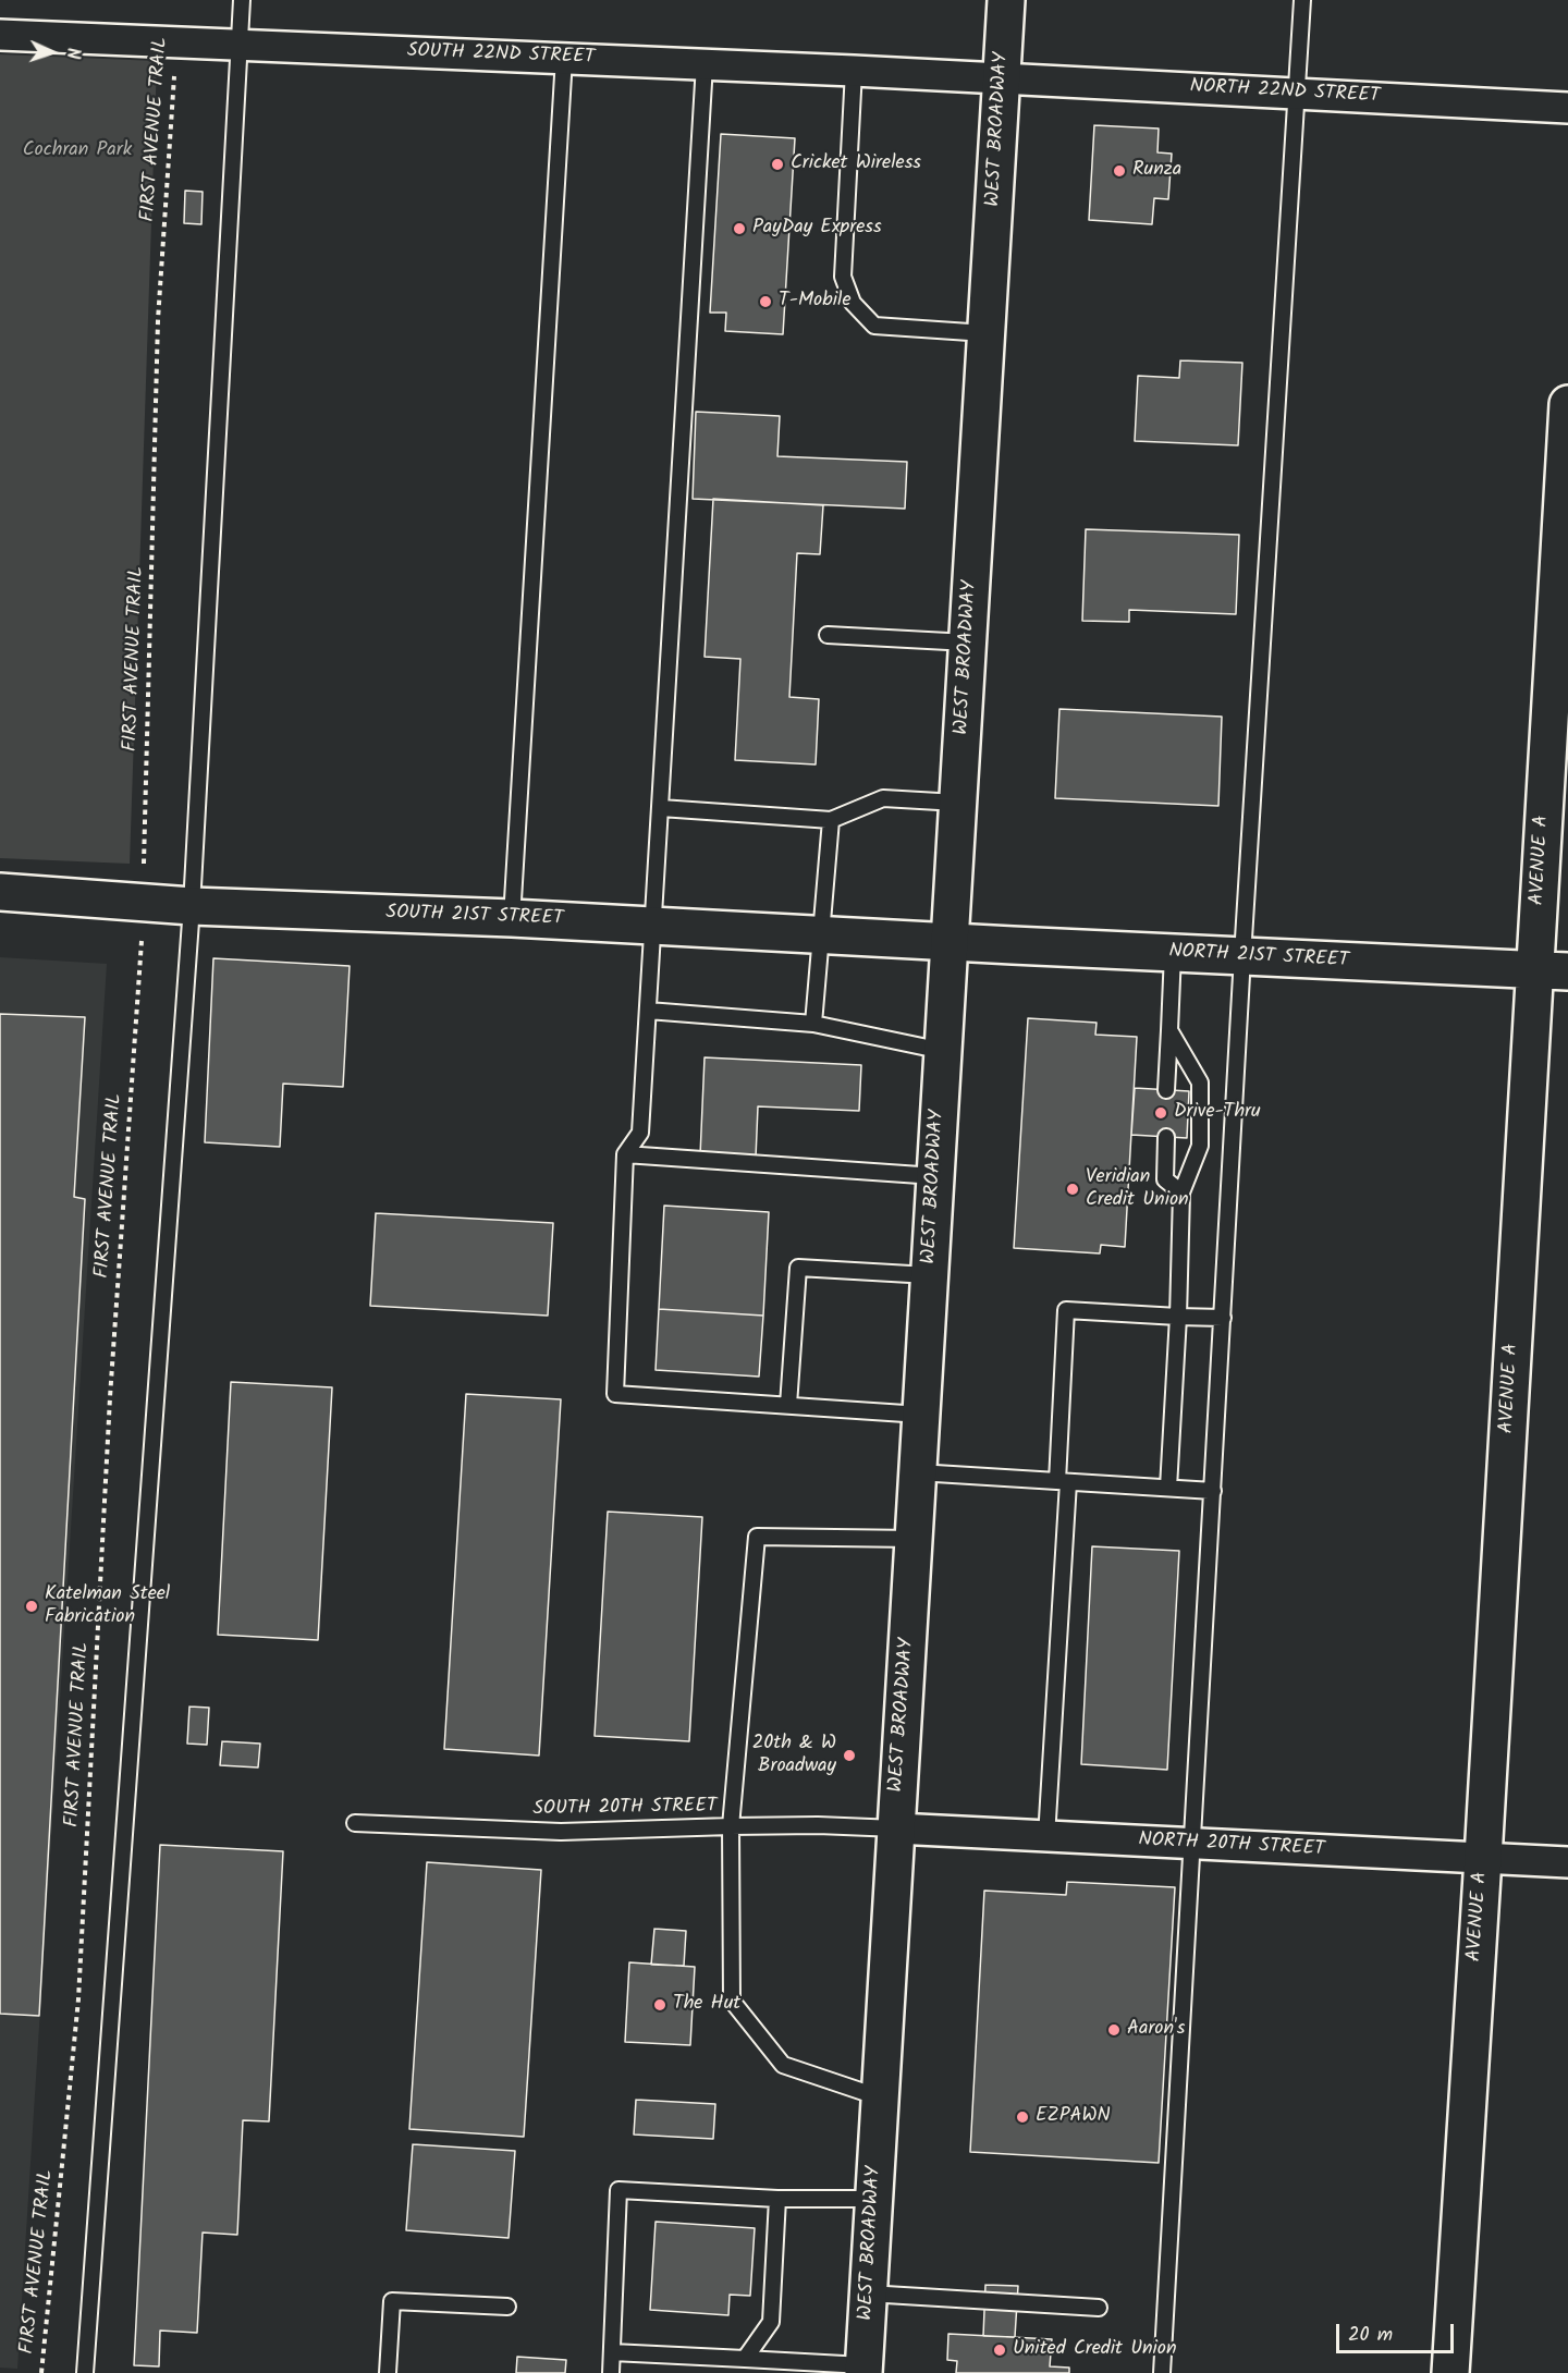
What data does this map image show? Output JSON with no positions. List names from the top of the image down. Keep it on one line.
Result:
{"streets":{"street":["SOUTH 22ND STREET","NORTH 22ND STREET","WEST BROADWAY","AVENUE A","SOUTH 21ST STREET","NORTH 21ST STREET","NORTH 20TH STREET"],"lane":["SOUTH 20TH STREET"],"path":["FIRST AVENUE TRAIL"]},"crossings":[["SOUTH 22ND STREET","NORTH 22ND STREET"],["SOUTH 22ND STREET","FIRST AVENUE TRAIL"],["SOUTH 22ND STREET","WEST BROADWAY"],["NORTH 22ND STREET","WEST BROADWAY"],["FIRST AVENUE TRAIL","SOUTH 21ST STREET"],["WEST BROADWAY","SOUTH 21ST STREET"],["WEST BROADWAY","NORTH 21ST STREET"],["WEST BROADWAY","SOUTH 20TH STREET"],["WEST BROADWAY","NORTH 20TH STREET"],["AVENUE A","NORTH 21ST STREET"],["AVENUE A","NORTH 20TH STREET"],["SOUTH 21ST STREET","NORTH 21ST STREET"],["SOUTH 20TH STREET","NORTH 20TH STREET"]],"parks":["Cochran Park"],"places":["Cricket Wireless","Runza","PayDay Express","T-Mobile","Drive-Thru","Veridian Credit Union","Katelman Steel Fabrication","20th & W Broadway","The Hut","Aaron's","EZPAWN","United Credit Union"],"scale_bar":"20 m","north":"right"}
